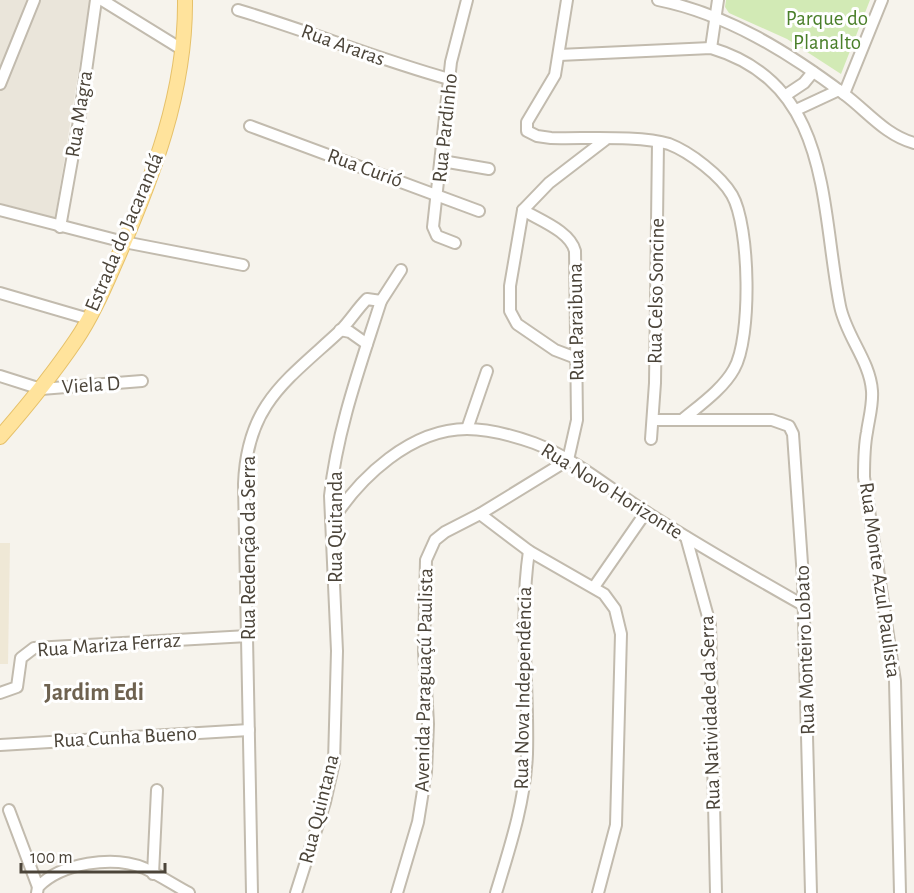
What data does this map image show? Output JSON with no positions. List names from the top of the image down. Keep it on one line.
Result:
{"streets":{"main road":["Estrada do Jacarandá"],"street":["Rua Araras","Rua Magra","Rua Pardinho","Rua Curió","Rua Celso Soncine","Rua Paraibuna","Viela D","Rua Novo Horizonte","Rua Quitanda","Rua Redenção da Serra","Rua Monte Azul Paulista","Rua Mariza Ferraz","Rua Monteiro Lobato","Avenida Paraguaçú Paulista","Rua Nova Independência","Rua Natividade da Serra","Rua Cunha Bueno","Rua Quintana"]},"crossings":[["Rua Araras","Rua Pardinho"],["Rua Pardinho","Rua Curió"],["Estrada do Jacarandá","Viela D"],["Rua Paraibuna","Rua Novo Horizonte"],["Rua Paraibuna","Avenida Paraguaçú Paulista"],["Rua Novo Horizonte","Rua Quitanda"],["Rua Novo Horizonte","Rua Monteiro Lobato"],["Rua Novo Horizonte","Avenida Paraguaçú Paulista"],["Rua Novo Horizonte","Rua Natividade da Serra"],["Rua Quitanda","Rua Redenção da Serra"],["Rua Quitanda","Rua Quintana"],["Rua Redenção da Serra","Rua Mariza Ferraz"],["Rua Redenção da Serra","Rua Cunha Bueno"]],"districts":["Jardim Edi"],"parks":["Parque do Planalto"],"scale_bar":"100 m"}
